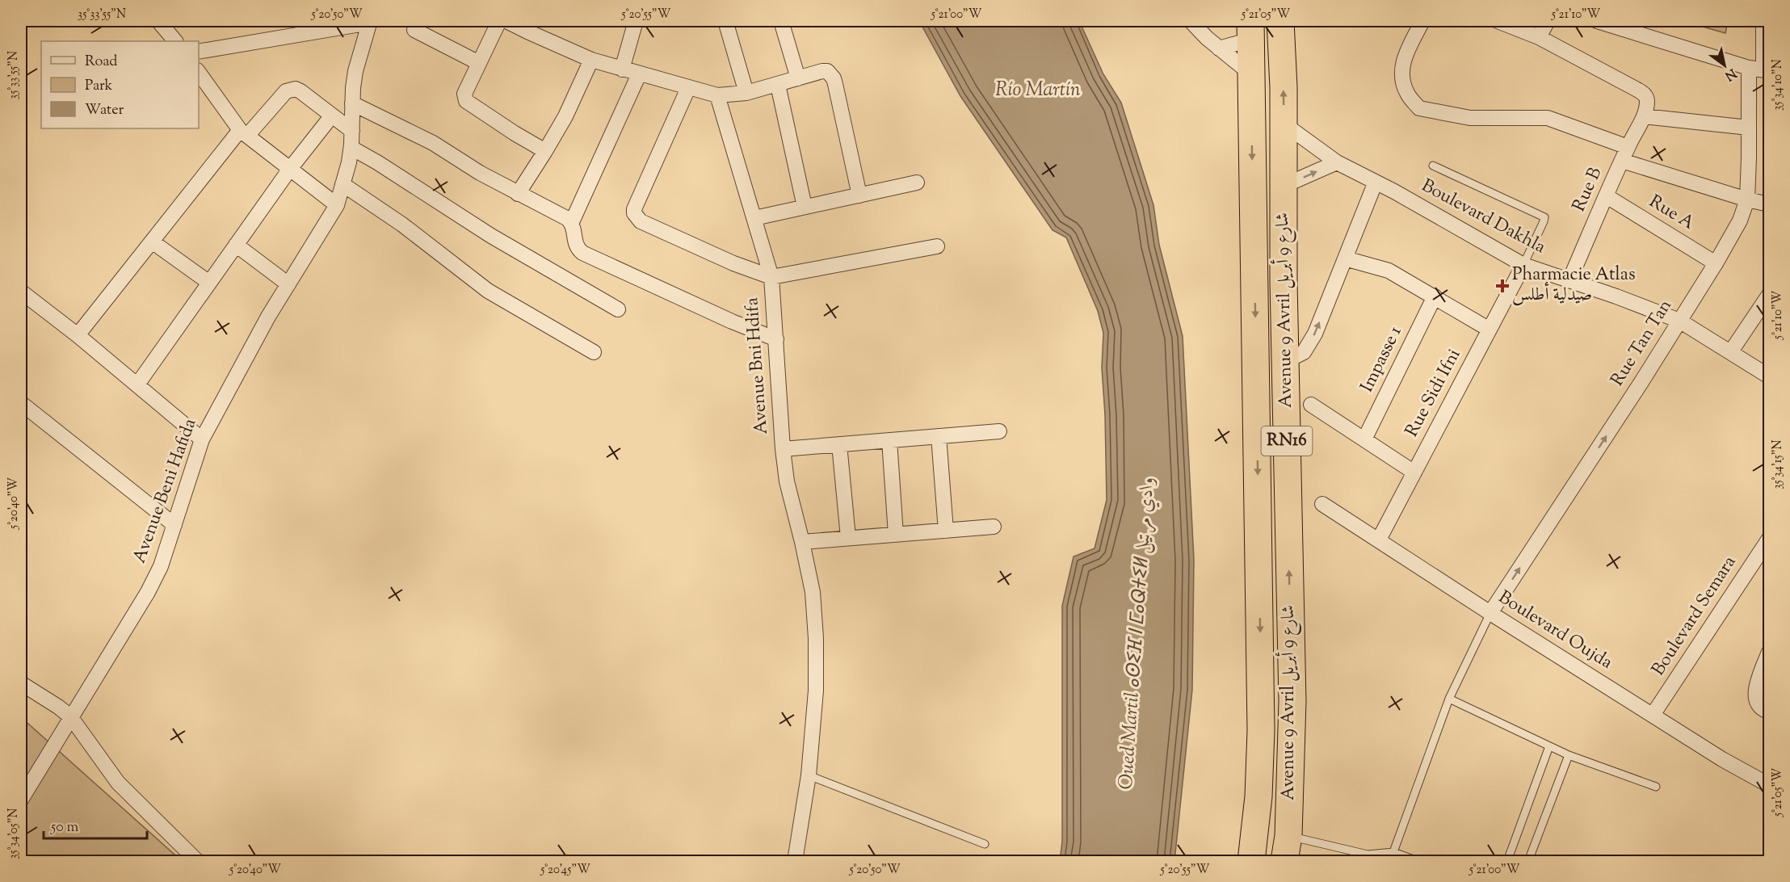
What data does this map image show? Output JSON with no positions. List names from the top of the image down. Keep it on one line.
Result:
{"streets":{"highway":["Avenue 9 Avril شارع 9 أبريل","RN16"],"street":["Rue B","Rue A","Boulevard Dakhla","Rue Tan Tan","Impasse 1","Avenue Bni Hdifa","Rue Sidi Ifni","Avenue Beni Hafida","Boulevard Semara","Boulevard Oujda"]},"crossings":[["Rue B","Rue A"],["Rue B","Boulevard Dakhla"],["Rue A","Rue Tan Tan"],["Boulevard Dakhla","Avenue 9 Avril شارع 9 أبريل"],["Boulevard Dakhla","Rue Tan Tan"],["Boulevard Dakhla","Rue Sidi Ifni"],["Rue Tan Tan","Boulevard Oujda"],["Rue Sidi Ifni","Boulevard Oujda"],["Boulevard Semara","Boulevard Oujda"]],"one_way":["Rue Tan Tan"],"water":["Río Martín","Oued Martil ⴰⵙⵉⴼ ⵏ ⵎⴰⵕⵜⵉⵍ وادي مرتيل"],"places":{"health":["Pharmacie Atlas صيدلية أطلس"]},"legend":["Road","Park","Water"],"scale_bar":"50 m","north":"bottom right","coordinates":["35°33'55\"N","5°20'50\"W","5°20'55\"W","5°21'00\"W","5°21'05\"W","5°21'10\"W","35°34'10\"N","35°34'15\"N","5°20'40\"W","35°34'05\"N","5°20'45\"W"]}
